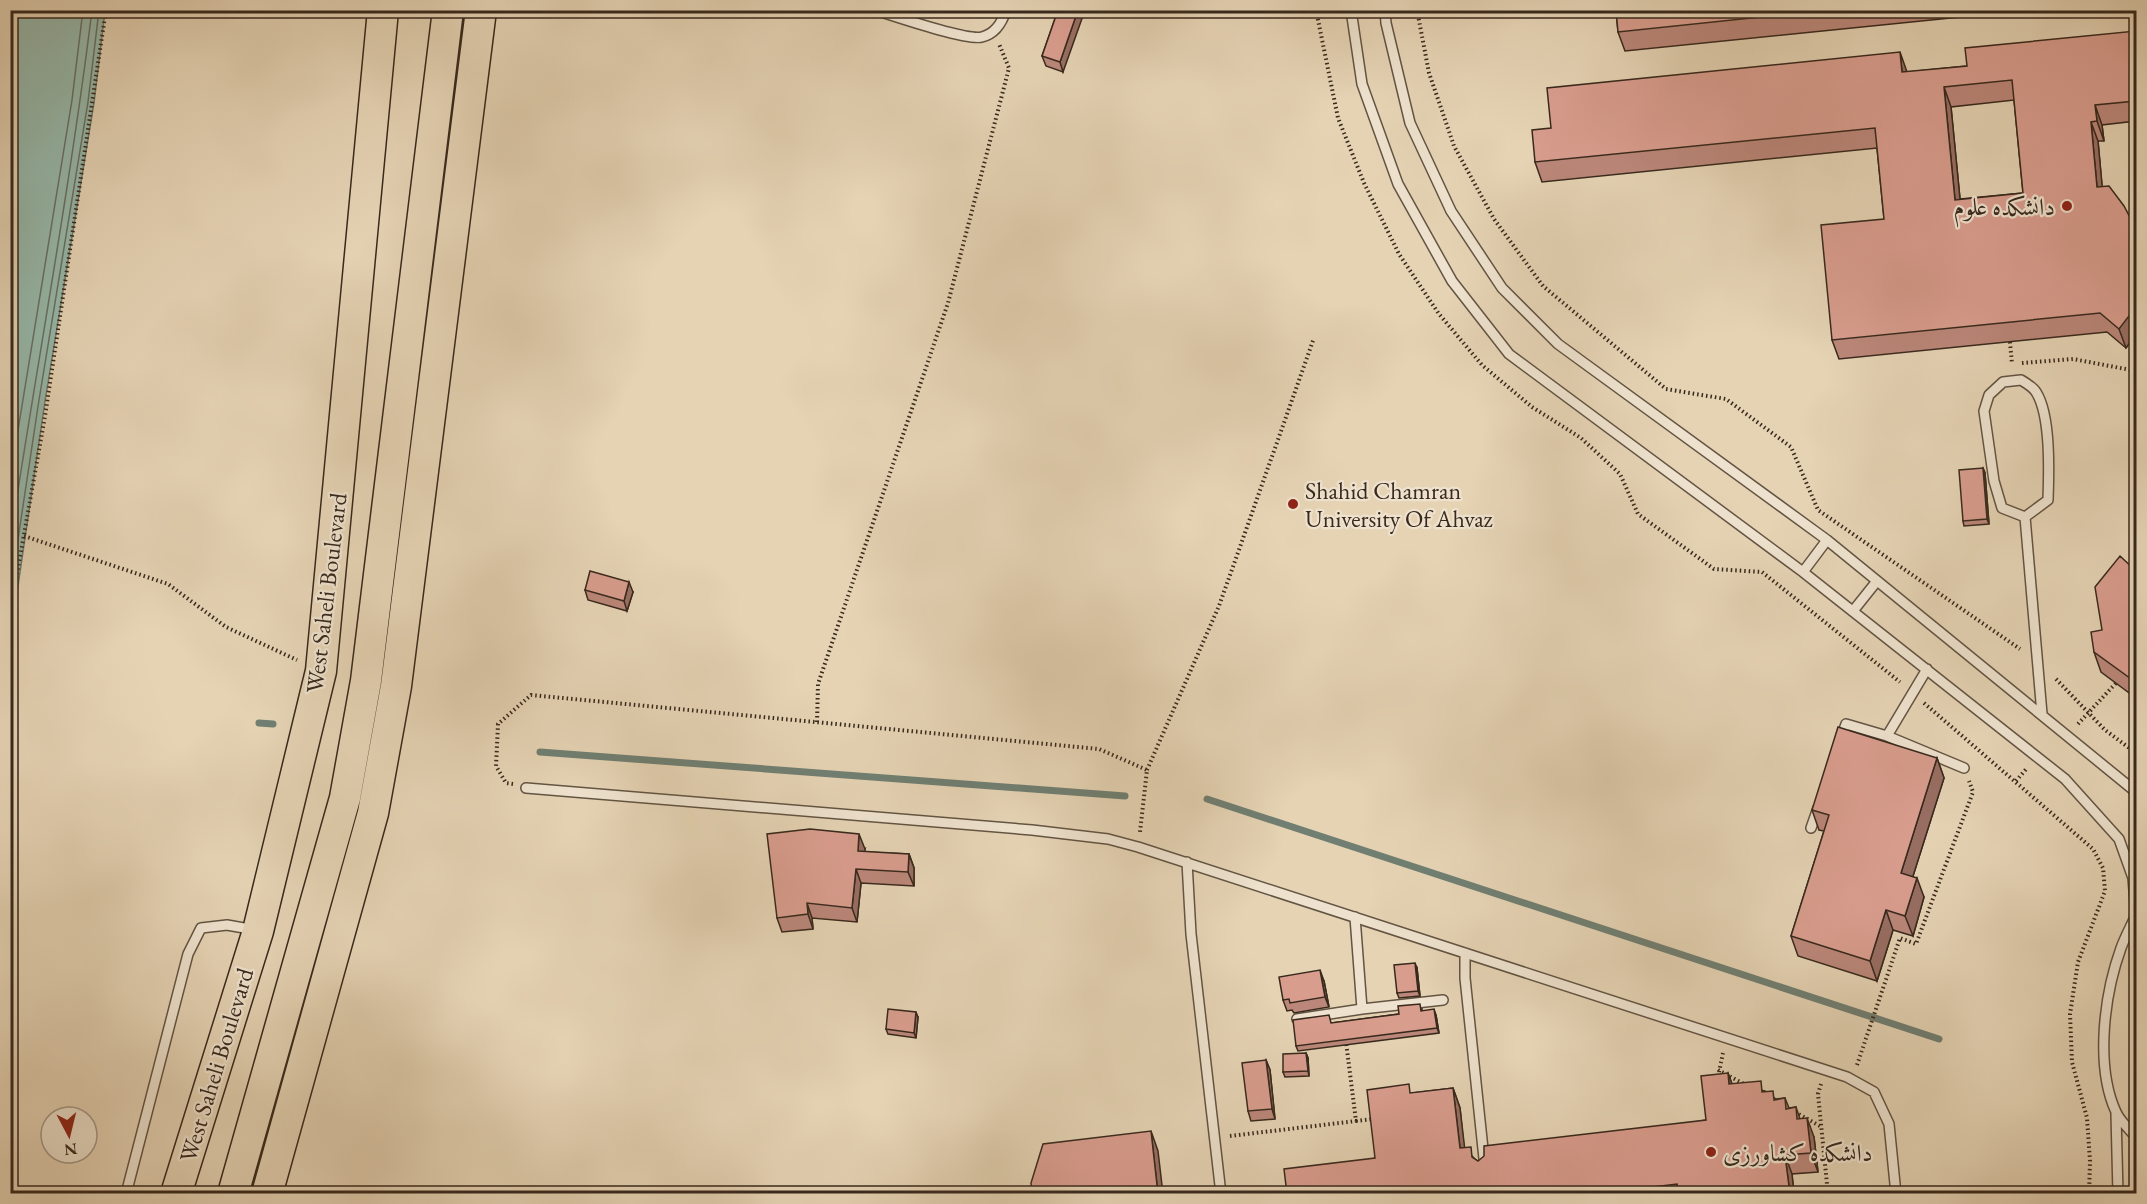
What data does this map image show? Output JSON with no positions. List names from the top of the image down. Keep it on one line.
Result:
{"streets":{"main road":["West Saheli Boulevard"]},"places":["دانشکده علوم","Shahid Chamran University Of Ahvaz","دانشکده کشاورزی"],"north":"bottom"}
